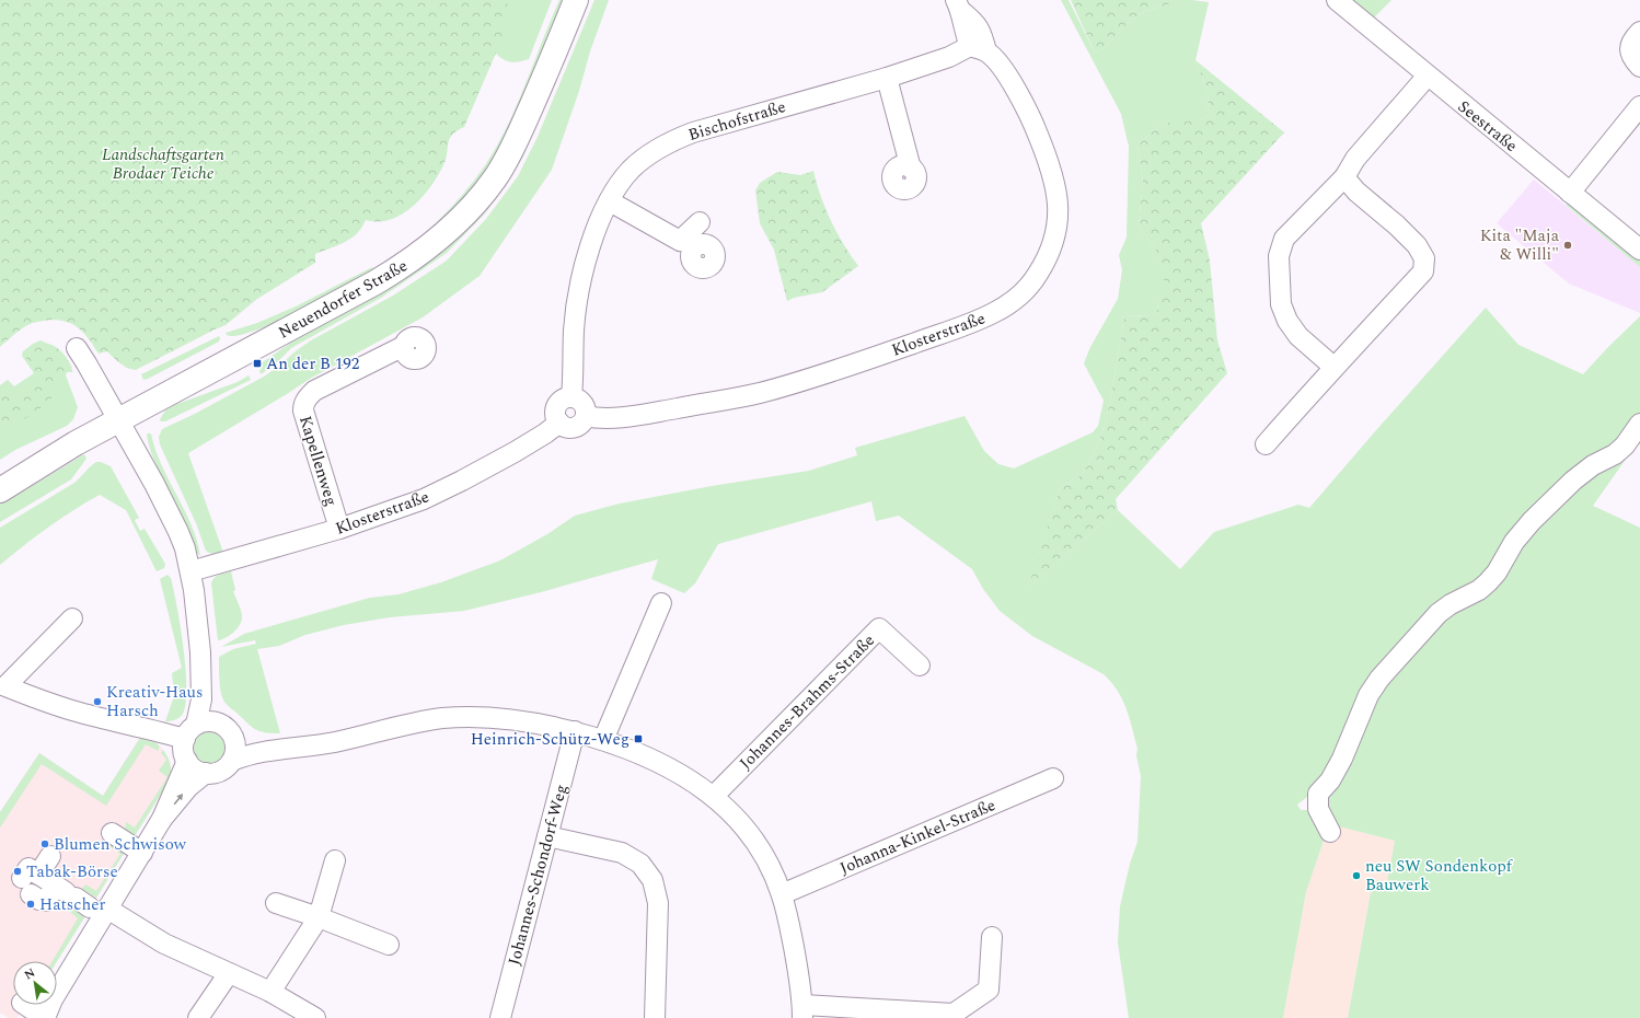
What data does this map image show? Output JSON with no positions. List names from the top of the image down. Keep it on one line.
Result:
{"streets":{"main road":["Neuendorfer Straße"],"street":["Bischofstraße","Seestraße","Klosterstraße","Kapellenweg","Johannes-Brahms-Straße","Johanna-Kinkel-Straße","Johannes-Schondorf-Weg"]},"crossings":[["Bischofstraße","Klosterstraße"],["Klosterstraße","Kapellenweg"]],"parks":["Landschaftsgarten Brodaer Teiche"],"places":{"other":["Kita \"Maja & Willi\"","Kreativ-Haus Harsch","Blumen Schwisow","Tabak-Börse","neu SW Sondenkopf Bauwerk","Hatscher"],"transit":["An der B 192","Heinrich-Schütz-Weg"]},"north":"top left"}
